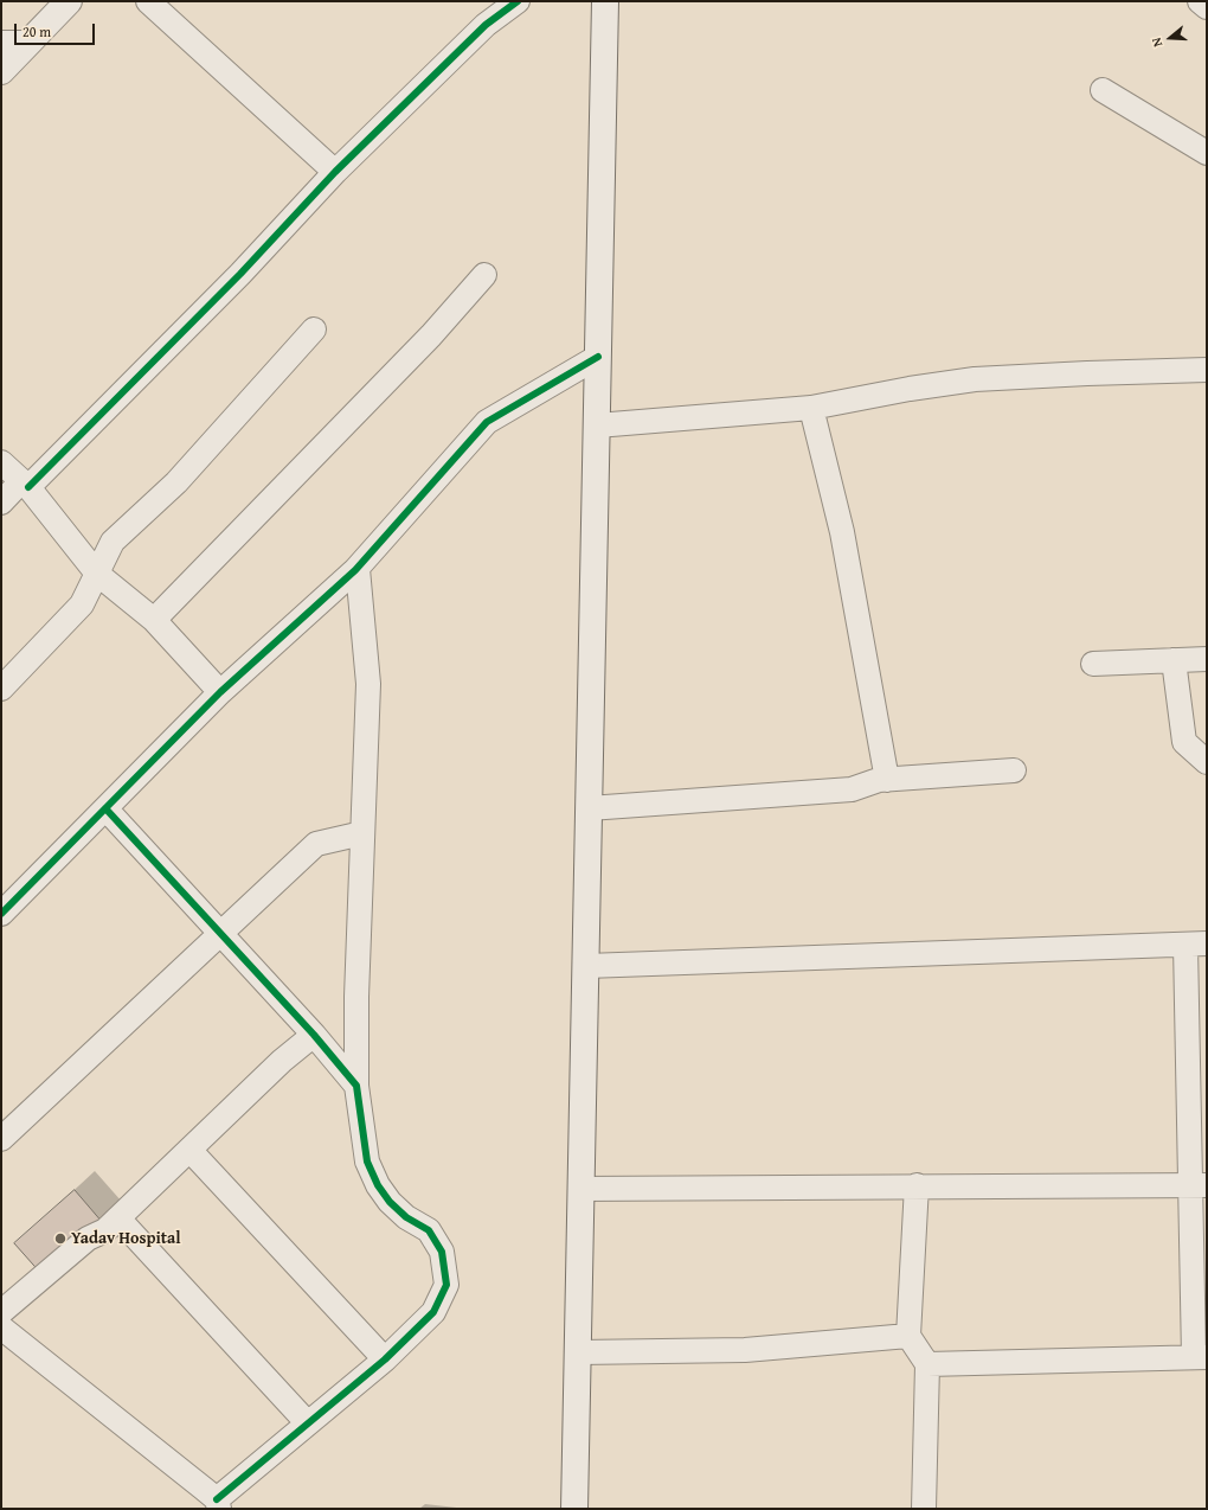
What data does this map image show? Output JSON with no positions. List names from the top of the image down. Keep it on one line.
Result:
{"places":["Yadav Hospital"],"scale_bar":"20 m","north":"left"}
